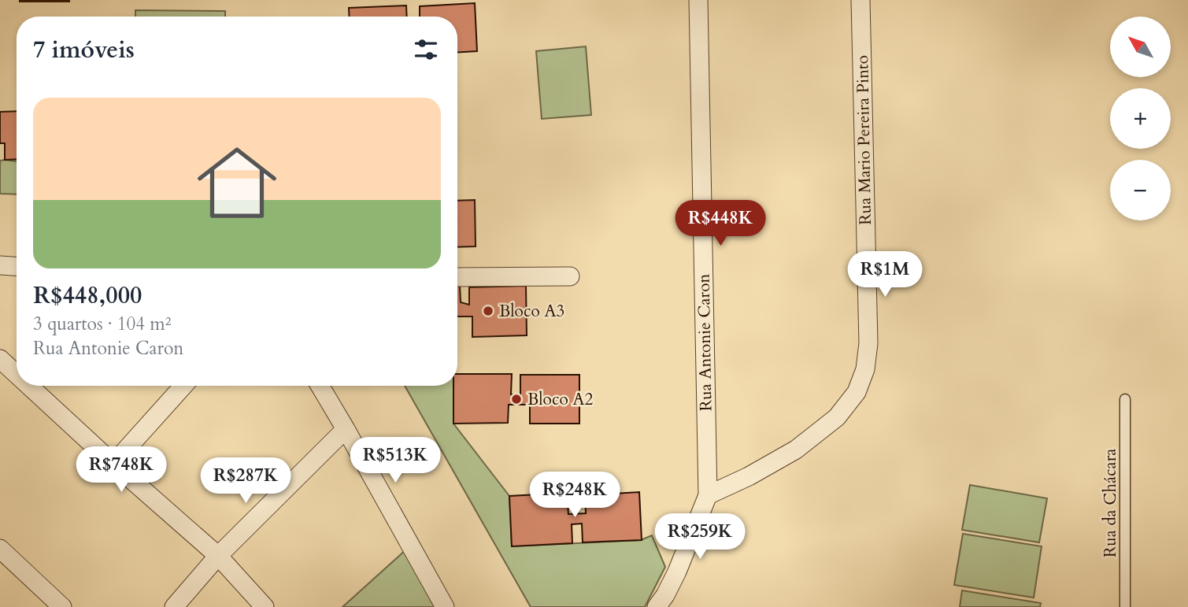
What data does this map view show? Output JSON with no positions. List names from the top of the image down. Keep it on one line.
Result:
{"streets":{"street":["Rua Mario Pereira Pinto","Rua Antonie Caron"],"lane":["Rua da Chácara"]},"crossings":[["Rua Mario Pereira Pinto","Rua Antonie Caron"]],"places":["Bloco A3","Bloco A2"],"north":"top left","page":{"map_buttons":["+","−"],"heading":"7 imóveis","list":[{"name":"R$448,000","note":"3 quartos · 104 m² · Rua Antonie Caron"}],"price":["R$448K","R$1M","R$513K","R$748K","R$287K","R$248K","R$259K"]}}
